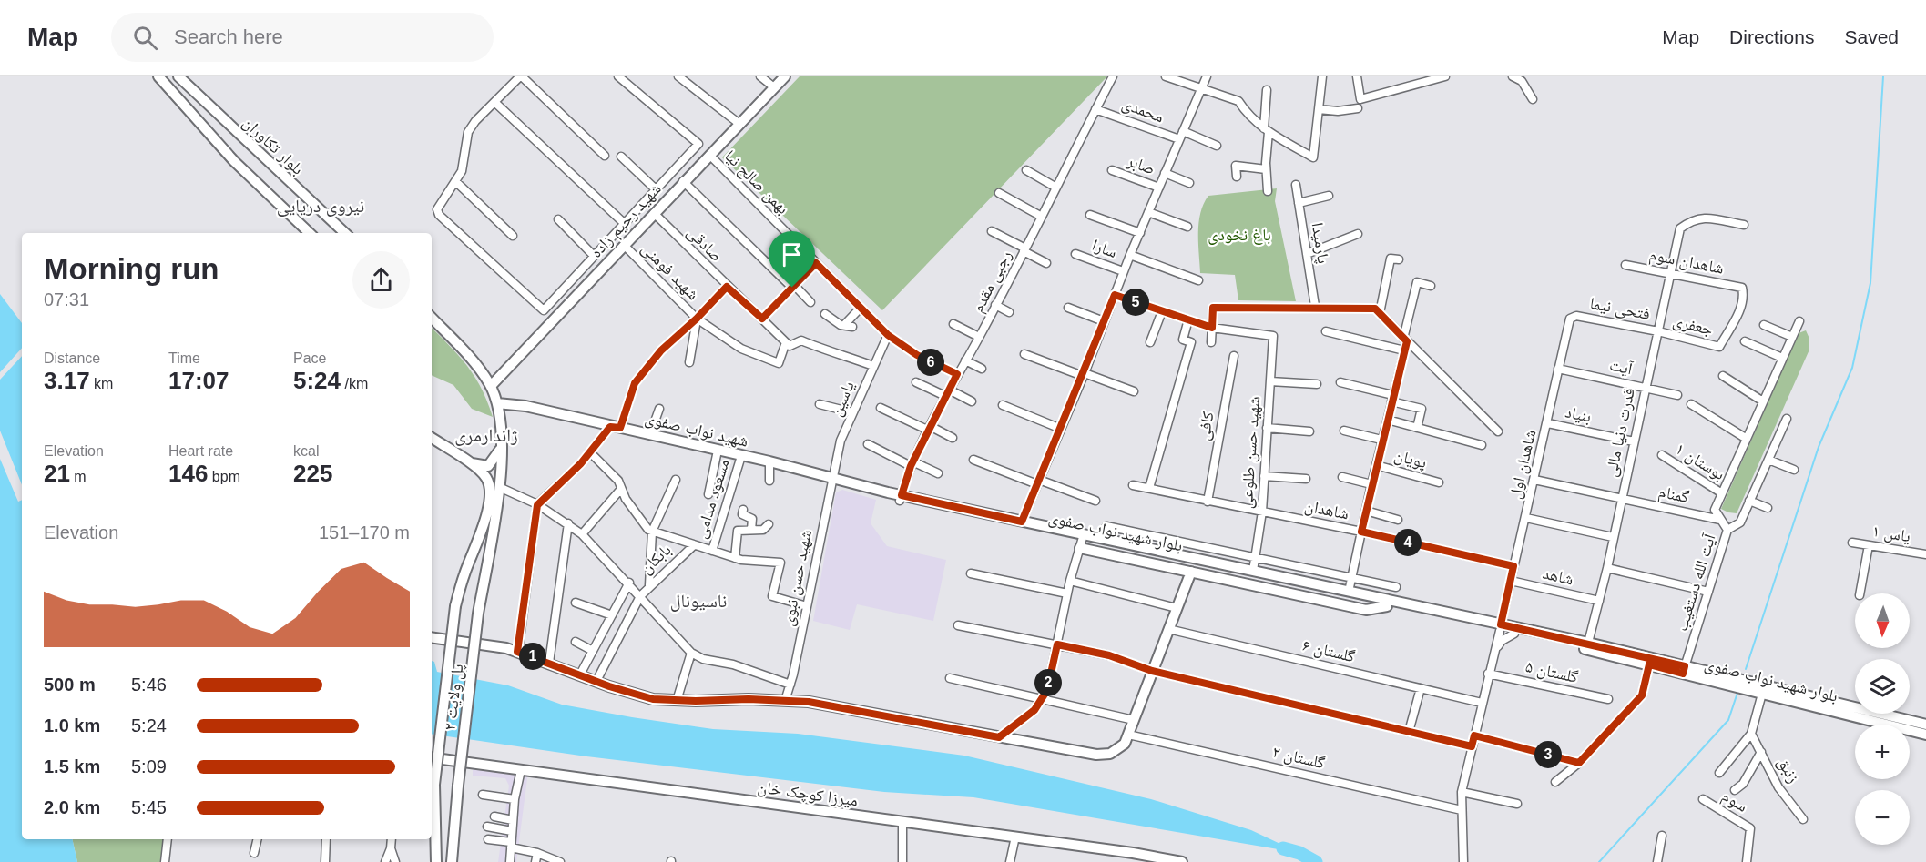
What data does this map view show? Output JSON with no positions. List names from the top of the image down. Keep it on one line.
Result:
{"streets":{"main road":["بلوار تکاوران","شهید رحیم زاده","شهید نواب صفوی","بلوار شهید نواب صفوی","پل ولایت ۲","میرزا کوچک خان"],"street":["محمدی","صابر","بهمن صالح نیا","پارمیدا","صادقی","سارا","شاهدان سوم","شهید فومنی","رجبی مقدم","فتحی نیما","جعفری","آیت","یاسین","بنیاد","کافی","قدرت دنیا مالی","شهید حسن طلوعی","پویان","بوستان ۱","شاهدان اول","گمنام","مسعود مدامی","شاهدان","یاس ۱","بابکان","شاهد","شهید حسن نبوی","آیت الله دستغیب","گلستان ۶","گلستان ۵","گلستان ۲","زنبق","سوم"]},"crossings":[["محمدی","رجبی مقدم"],["بهمن صالح نیا","شهید رحیم زاده"],["بهمن صالح نیا","رجبی مقدم"],["بهمن صالح نیا","یاسین"],["شهید رحیم زاده","صادقی"],["شهید رحیم زاده","شهید فومنی"],["صادقی","شهید فومنی"],["شاهدان سوم","جعفری"],["شاهدان سوم","قدرت دنیا مالی"],["رجبی مقدم","بلوار شهید نواب صفوی"],["فتحی نیما","جعفری"],["فتحی نیما","قدرت دنیا مالی"],["فتحی نیما","شاهدان اول"],["جعفری","قدرت دنیا مالی"],["آیت","قدرت دنیا مالی"],["آیت","شاهدان اول"],["یاسین","شهید نواب صفوی"],["یاسین","شهید حسن نبوی"],["بنیاد","قدرت دنیا مالی"],["بنیاد","شاهدان اول"],["کافی","شاهدان"],["شهید نواب صفوی","مسعود مدامی"],["شهید نواب صفوی","بلوار شهید نواب صفوی"],["شهید نواب صفوی","شهید حسن نبوی"],["قدرت دنیا مالی","گمنام"],["قدرت دنیا مالی","بلوار شهید نواب صفوی"],["قدرت دنیا مالی","شاهد"],["شهید حسن طلوعی","شاهدان"],["شهید حسن طلوعی","بلوار شهید نواب صفوی"],["شاهدان اول","گمنام"],["شاهدان اول","شاهدان"],["شاهدان اول","بلوار شهید نواب صفوی"],["شاهدان اول","شاهد"],["شاهدان اول","گلستان ۶"],["شاهدان اول","گلستان ۵"],["شاهدان اول","گلستان ۲"],["بلوار شهید نواب صفوی","آیت الله دستغیب"]],"districts":["نیروی دریایی","ژاندارمری","ناسیونال"],"parks":["باغ نخودی"],"north":"bottom","page":{"header":"Map","search":"Search here","nav":["Map","Directions","Saved"],"heading":["Morning run","07:31"],"pins":["5","6","4","1","2","3"],"stats":[["Distance","3.17 km"],["Time","17:07"],["Pace","5:24 /km"],["Elevation","21 m"],["Heart rate","146 bpm"],["kcal","225"]],"chart":["Elevation","151–170 m"],"map_buttons":["+","−"],"list":[{"name":"500 m","note":"5:46"},{"name":"1.0 km","note":"5:24"},{"name":"1.5 km","note":"5:09"},{"name":"2.0 km","note":"5:45"}]}}
